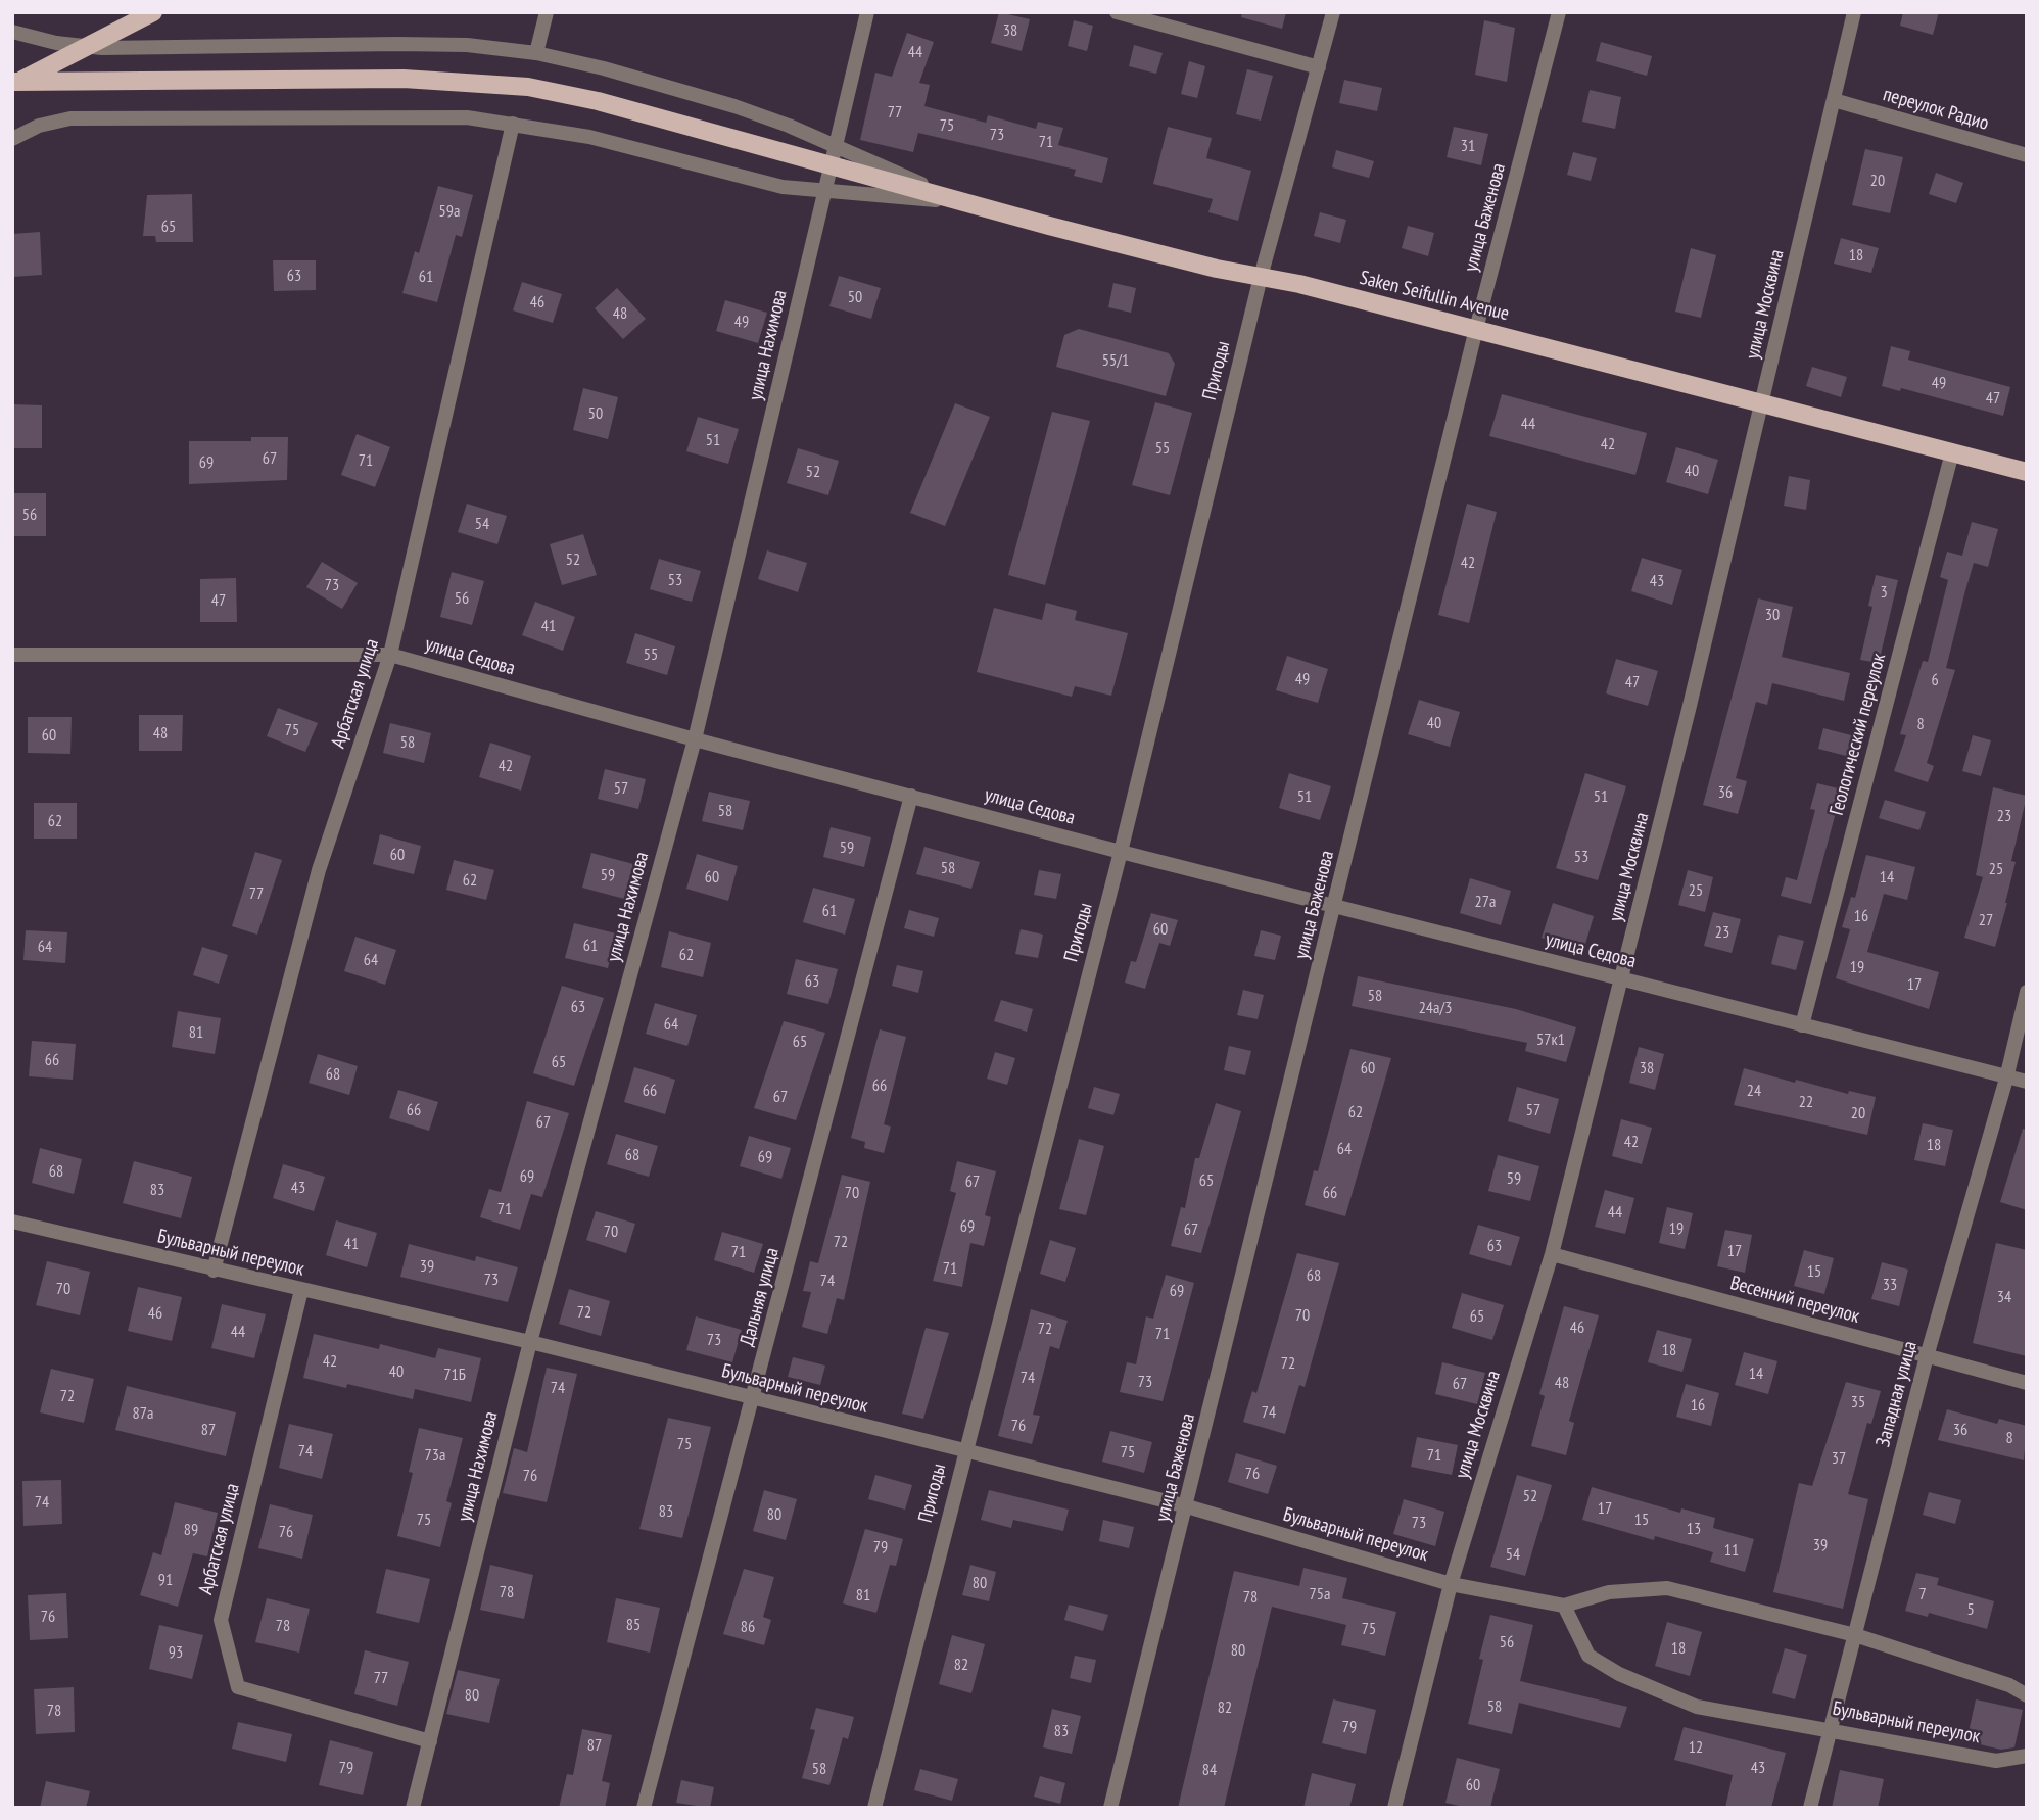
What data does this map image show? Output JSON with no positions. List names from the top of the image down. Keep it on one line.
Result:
{"streets":{"main road":["Saken Seifullin Avenue"],"street":["переулок Радио","улица Баженова","улица Москвина","улица Нахимова","Пригоды","улица Седова","Арбатская улица","Геологический переулок","Бульварный переулок","Дальняя улица","Весенний переулок","Западная улица"]},"crossings":[["переулок Радио","улица Москвина"],["улица Баженова","Saken Seifullin Avenue"],["улица Баженова","улица Седова"],["улица Баженова","Бульварный переулок"],["Saken Seifullin Avenue","улица Москвина"],["Saken Seifullin Avenue","улица Нахимова"],["Saken Seifullin Avenue","Пригоды"],["Saken Seifullin Avenue","Геологический переулок"],["улица Москвина","улица Седова"],["улица Москвина","Бульварный переулок"],["улица Москвина","Весенний переулок"],["улица Нахимова","улица Седова"],["улица Нахимова","Арбатская улица"],["улица Нахимова","Бульварный переулок"],["Пригоды","улица Седова"],["Пригоды","Бульварный переулок"],["улица Седова","Арбатская улица"],["улица Седова","Геологический переулок"],["улица Седова","Дальняя улица"],["улица Седова","Западная улица"],["Арбатская улица","Бульварный переулок"],["Бульварный переулок","Дальняя улица"],["Бульварный переулок","Западная улица"],["Весенний переулок","Западная улица"]],"house_numbers":["38","44","77","75","73","71","31","20","59а","65","18","63","61","50","46","48","49","55/1","49","47","50","44","51","42","55","67","71","69","40","52","56","54","52","42","53","43","73","3","56","47","30","41","55","49","6","47","40","8","75","48","60","58","42","57","36","51","51","58","23","62","59","60","53","58","25","59","60","14","62","25","77","27а","61","16","27","60","23","61","64","62","64","19","63","17","58","63","24а/3","64","81","57к1","65","66","65","60","38","68","66","66","24","67","22","66","57","62","20","67","42","18","64","68","69","68","69","59","65","67","43","83","70","66","71","44","69","19","67","70","72","41","63","17","71","39","71","15","68","73","74","33","70","69","34","72","46","70","65","46","72","44","71","73","18","42","72","40","14","71Б","74","73","48","67","74","72","35","16","74","87а","76","87","36","8","75","74","75","73а","71","37","76","76","52","74","17","83","80","75","15","73","13","89","76","39","79","11","54","91","80","78","75а","7","81","78","5","76","85","78","86","75","56","18","80","93","82","77","80","58","82","78","79","83","87","12","79","43","58","84","60"]}
